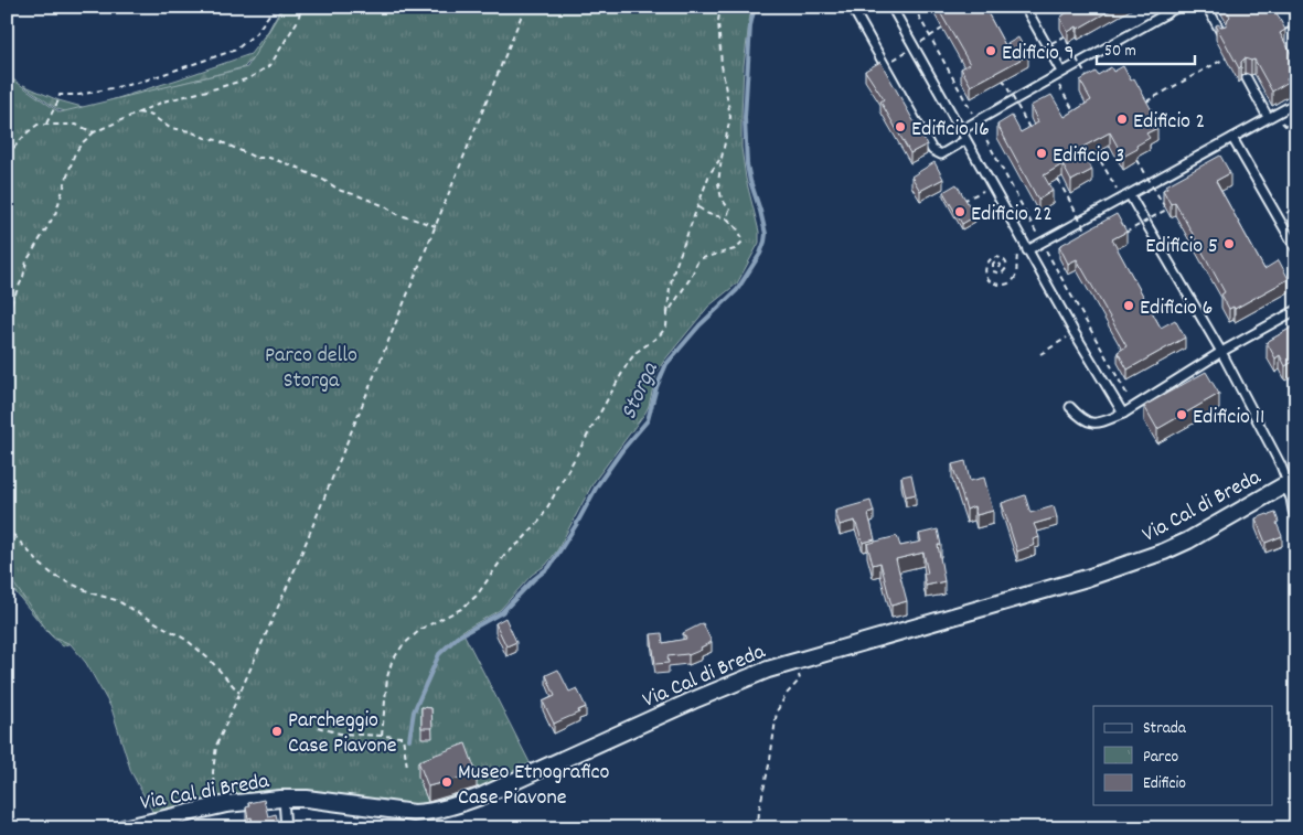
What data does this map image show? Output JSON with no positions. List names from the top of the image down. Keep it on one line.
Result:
{"streets":{"street":["Via Cal di Breda"]},"water":["Storga"],"parks":["Parco dello Storga"],"places":["Edificio 9","Edificio 2","Edificio 16","Edificio 3","Edificio 22","Edificio 5","Edificio 6","Edificio 11","Parcheggio Case Piavone","Museo Etnografico Case Piavone"],"legend":["Strada","Parco","Edificio"],"scale_bar":"50 m"}
